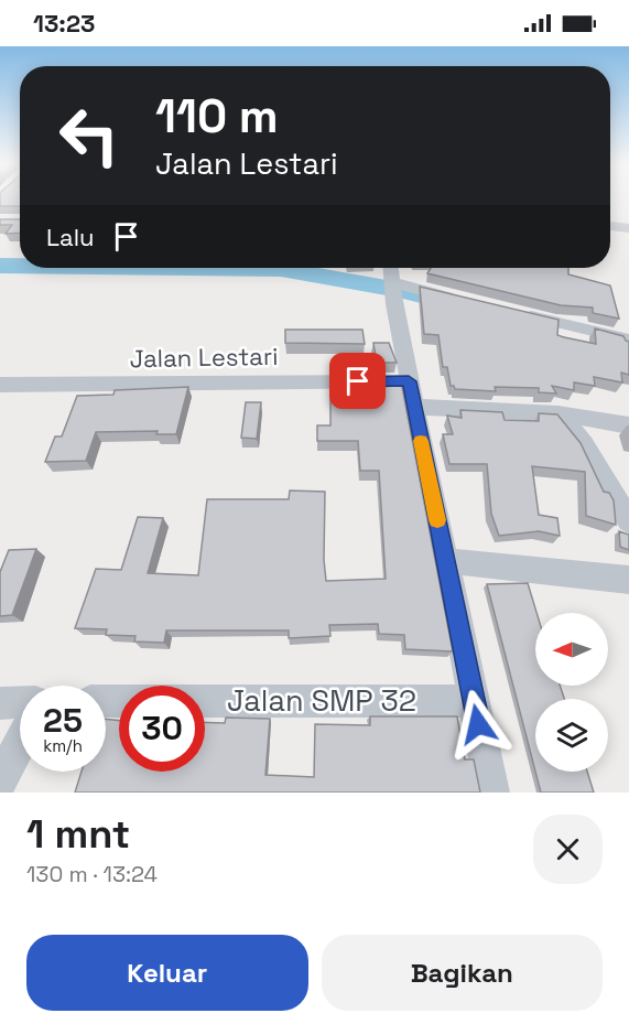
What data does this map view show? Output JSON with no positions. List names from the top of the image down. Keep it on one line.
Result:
{"streets":{"street":["Jalan Lestari","Jalan SMP 32"]},"north":"left","page":{"status":"13:23","turn":["110 m","Jalan Lestari"],"then":"Lalu","speed":"25 km/h","limit":"30","heading":["1 mnt","130 m · 13:24"],"buttons":["Keluar","Bagikan"]}}
